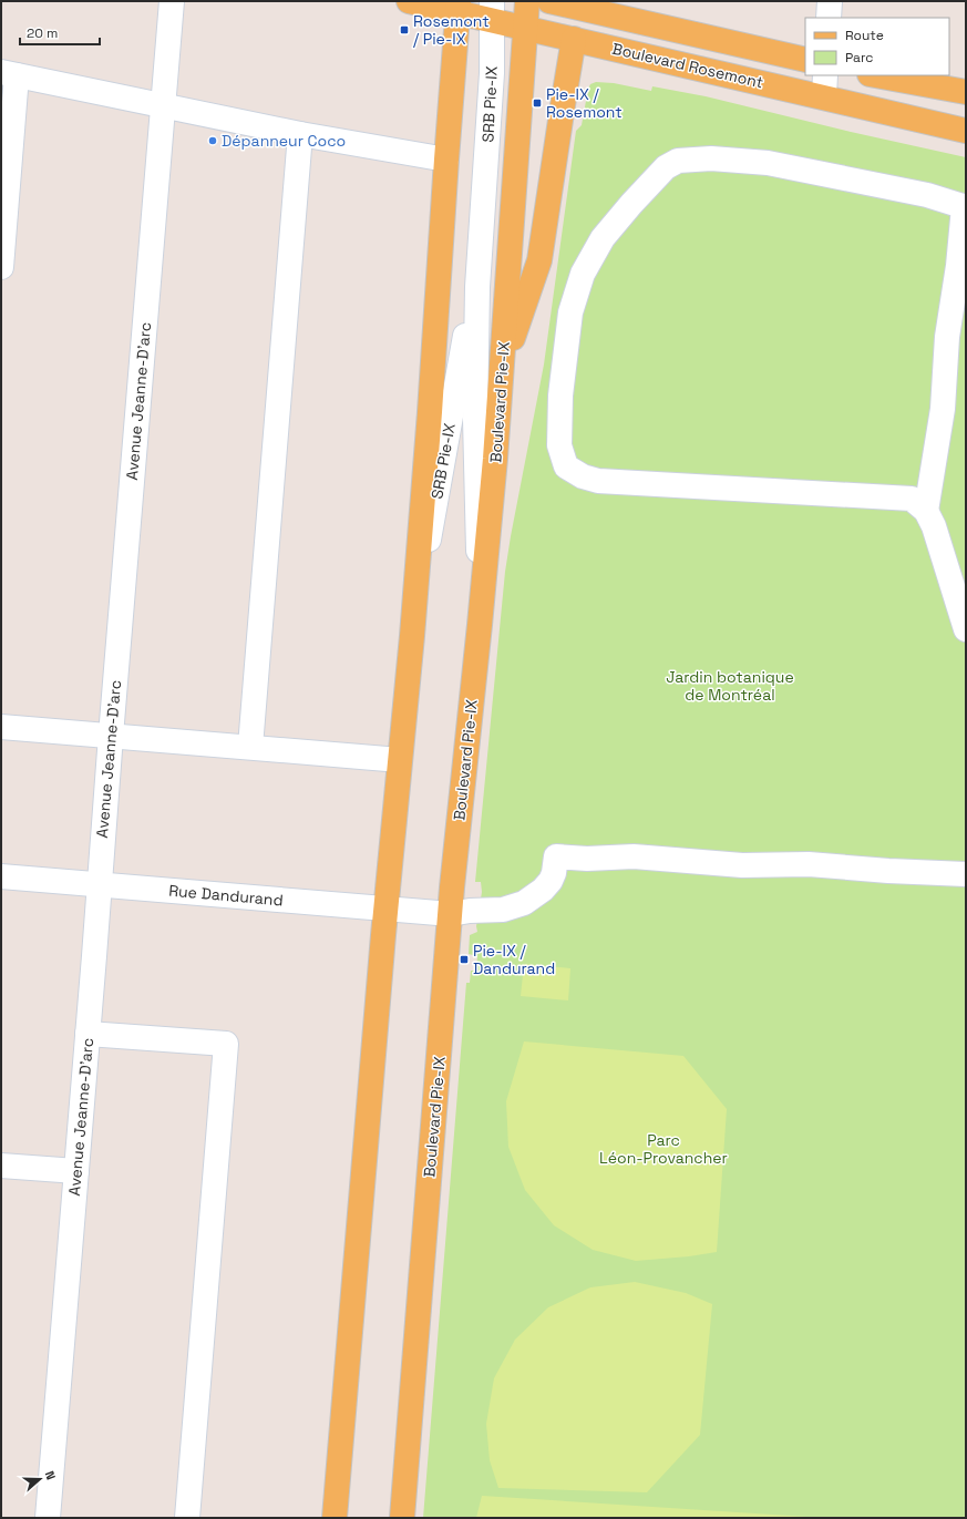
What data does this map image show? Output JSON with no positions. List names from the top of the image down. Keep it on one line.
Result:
{"streets":{"main road":["Boulevard Rosemont","Boulevard Pie-IX"],"street":["SRB Pie-IX","Avenue Jeanne-D'arc","Rue Dandurand"]},"crossings":[["Boulevard Rosemont","SRB Pie-IX"],["Boulevard Rosemont","Boulevard Pie-IX"],["SRB Pie-IX","Boulevard Pie-IX"],["Avenue Jeanne-D'arc","Rue Dandurand"],["Boulevard Pie-IX","Rue Dandurand"]],"parks":["Jardin botanique de Montréal","Parc Léon-Provancher"],"places":{"transit":["Rosemont / Pie-IX","Pie-IX / Rosemont","Pie-IX / Dandurand"],"other":["Dépanneur Coco"]},"legend":["Route","Parc"],"scale_bar":"20 m","north":"right"}
